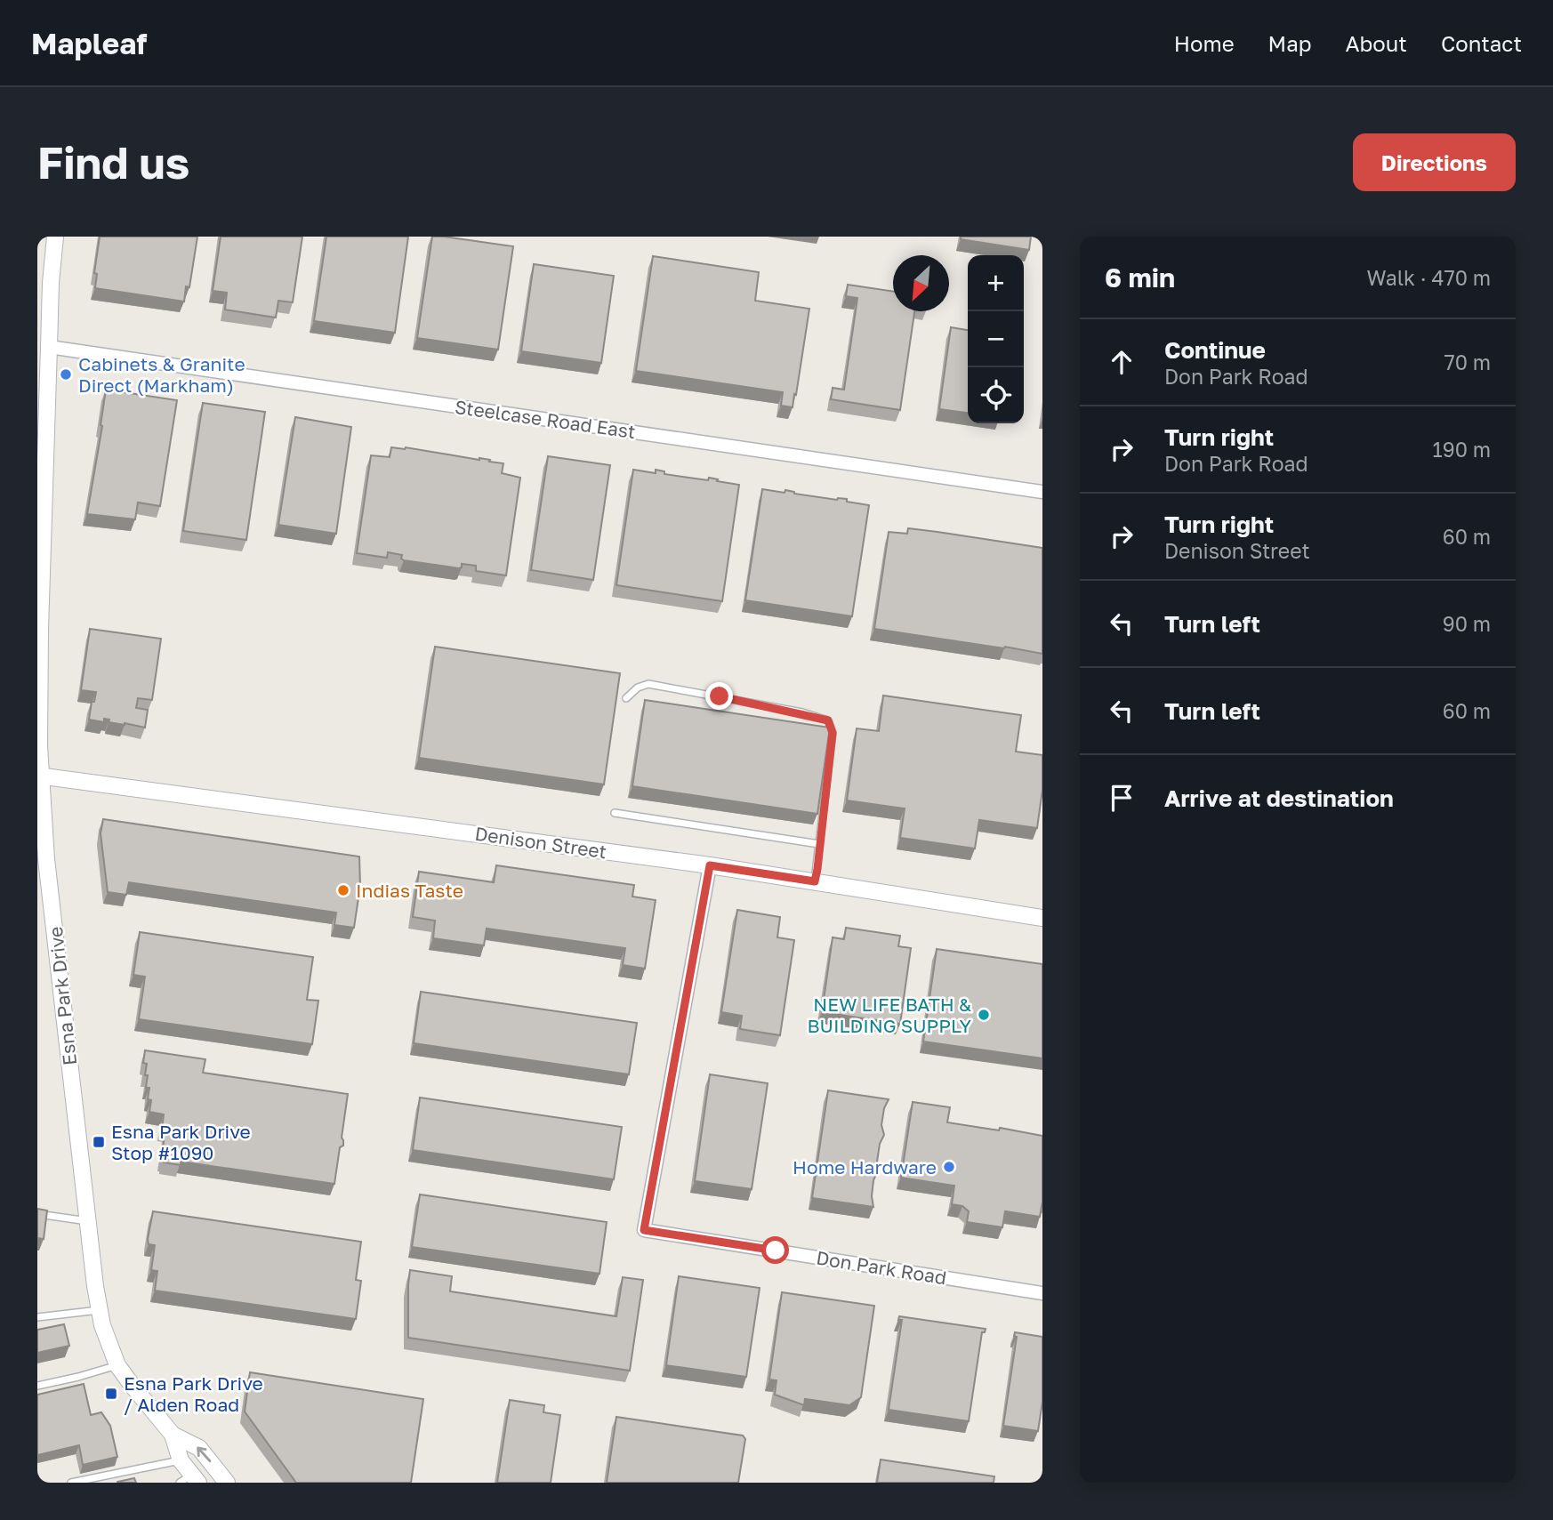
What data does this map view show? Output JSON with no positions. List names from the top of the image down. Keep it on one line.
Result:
{"streets":{"street":["Steelcase Road East","Denison Street","Esna Park Drive","Don Park Road"]},"crossings":[["Steelcase Road East","Esna Park Drive"],["Denison Street","Esna Park Drive"],["Denison Street","Don Park Road"]],"places":{"other":["Cabinets & Granite Direct (Markham)","Indias Taste","NEW LIFE BATH & BUILDING SUPPLY","Home Hardware"],"transit":["Esna Park Drive Stop #1090","Esna Park Drive / Alden Road"]},"north":"bottom left","page":{"header":"Mapleaf","nav":["Home","Map","About","Contact"],"buttons":"Directions","title":"Find us","heading":["6 min","Walk · 470 m"],"map_buttons":["+","−"],"list":[["Continue","Don Park Road","70 m"],["Turn right","Don Park Road","190 m"],["Turn right","Denison Street","60 m"],["Turn left","90 m"],["Turn left","60 m"],"Arrive at destination"]}}
